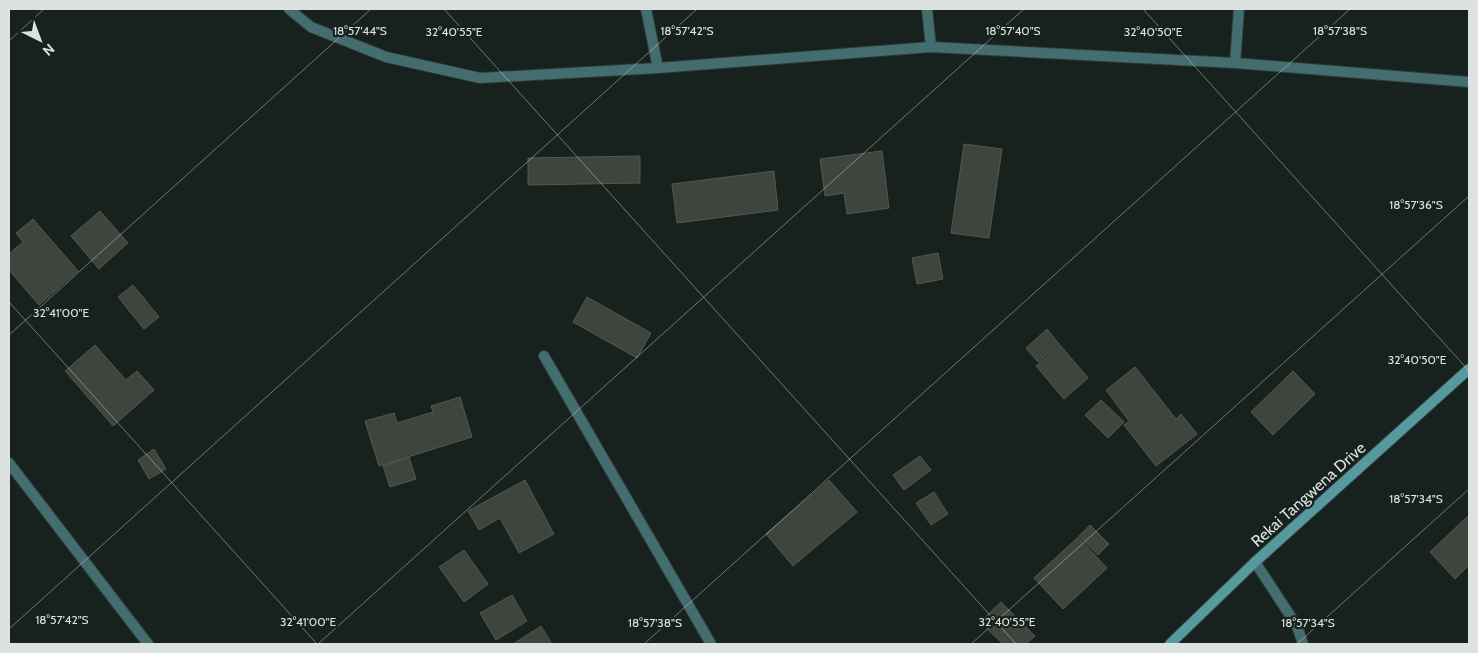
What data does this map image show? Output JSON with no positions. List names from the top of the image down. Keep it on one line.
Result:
{"streets":{"main road":["Rekai Tangwena Drive"]},"north":"bottom right","coordinates":["18°57'44\"S","18°57'42\"S","18°57'40\"S","18°57'38\"S","32°40'55\"E","32°40'50\"E","18°57'36\"S","32°41'00\"E","18°57'34\"S"]}
